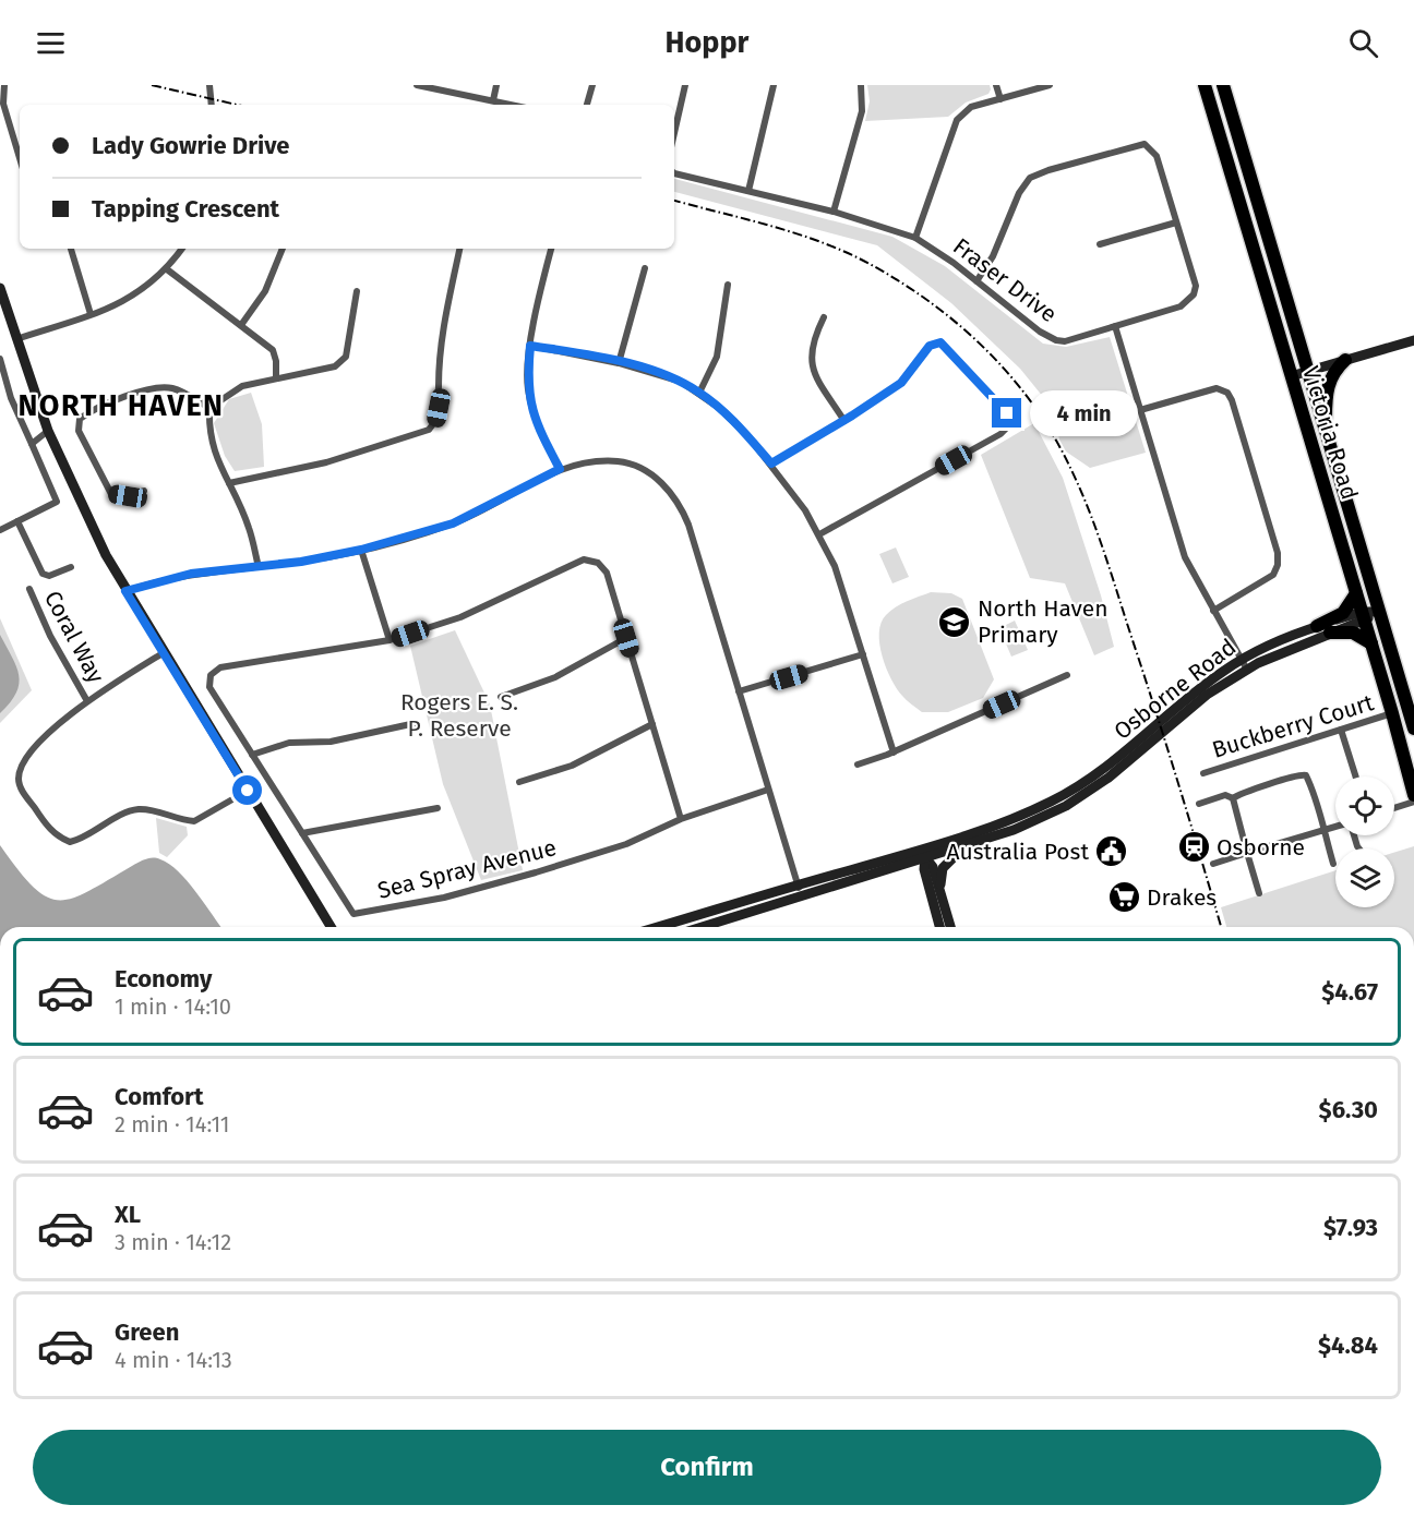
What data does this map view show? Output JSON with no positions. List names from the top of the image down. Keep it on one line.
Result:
{"streets":{"highway":["Victoria Road"],"street":["Fraser Drive","Coral Way","Osborne Road","Buckberry Court","Sea Spray Avenue"]},"crossings":[["Victoria Road","Osborne Road"],["Victoria Road","Buckberry Court"]],"districts":["NORTH HAVEN"],"parks":["Rogers E. S. P. Reserve"],"places":{"school or university":["North Haven Primary"],"station":["Osborne"],"public building":["Australia Post"],"supermarket":["Drakes"]},"page":{"header":"Hoppr","banner":["Lady Gowrie Drive","Tapping Crescent"],"bubble":"4 min","list":[{"name":"Economy","note":"1 min · 14:10","value":"$4.67"},{"name":"Comfort","note":"2 min · 14:11","value":"$6.30"},{"name":"XL","note":"3 min · 14:12","value":"$7.93"},{"name":"Green","note":"4 min · 14:13","value":"$4.84"}],"buttons":"Confirm"}}
